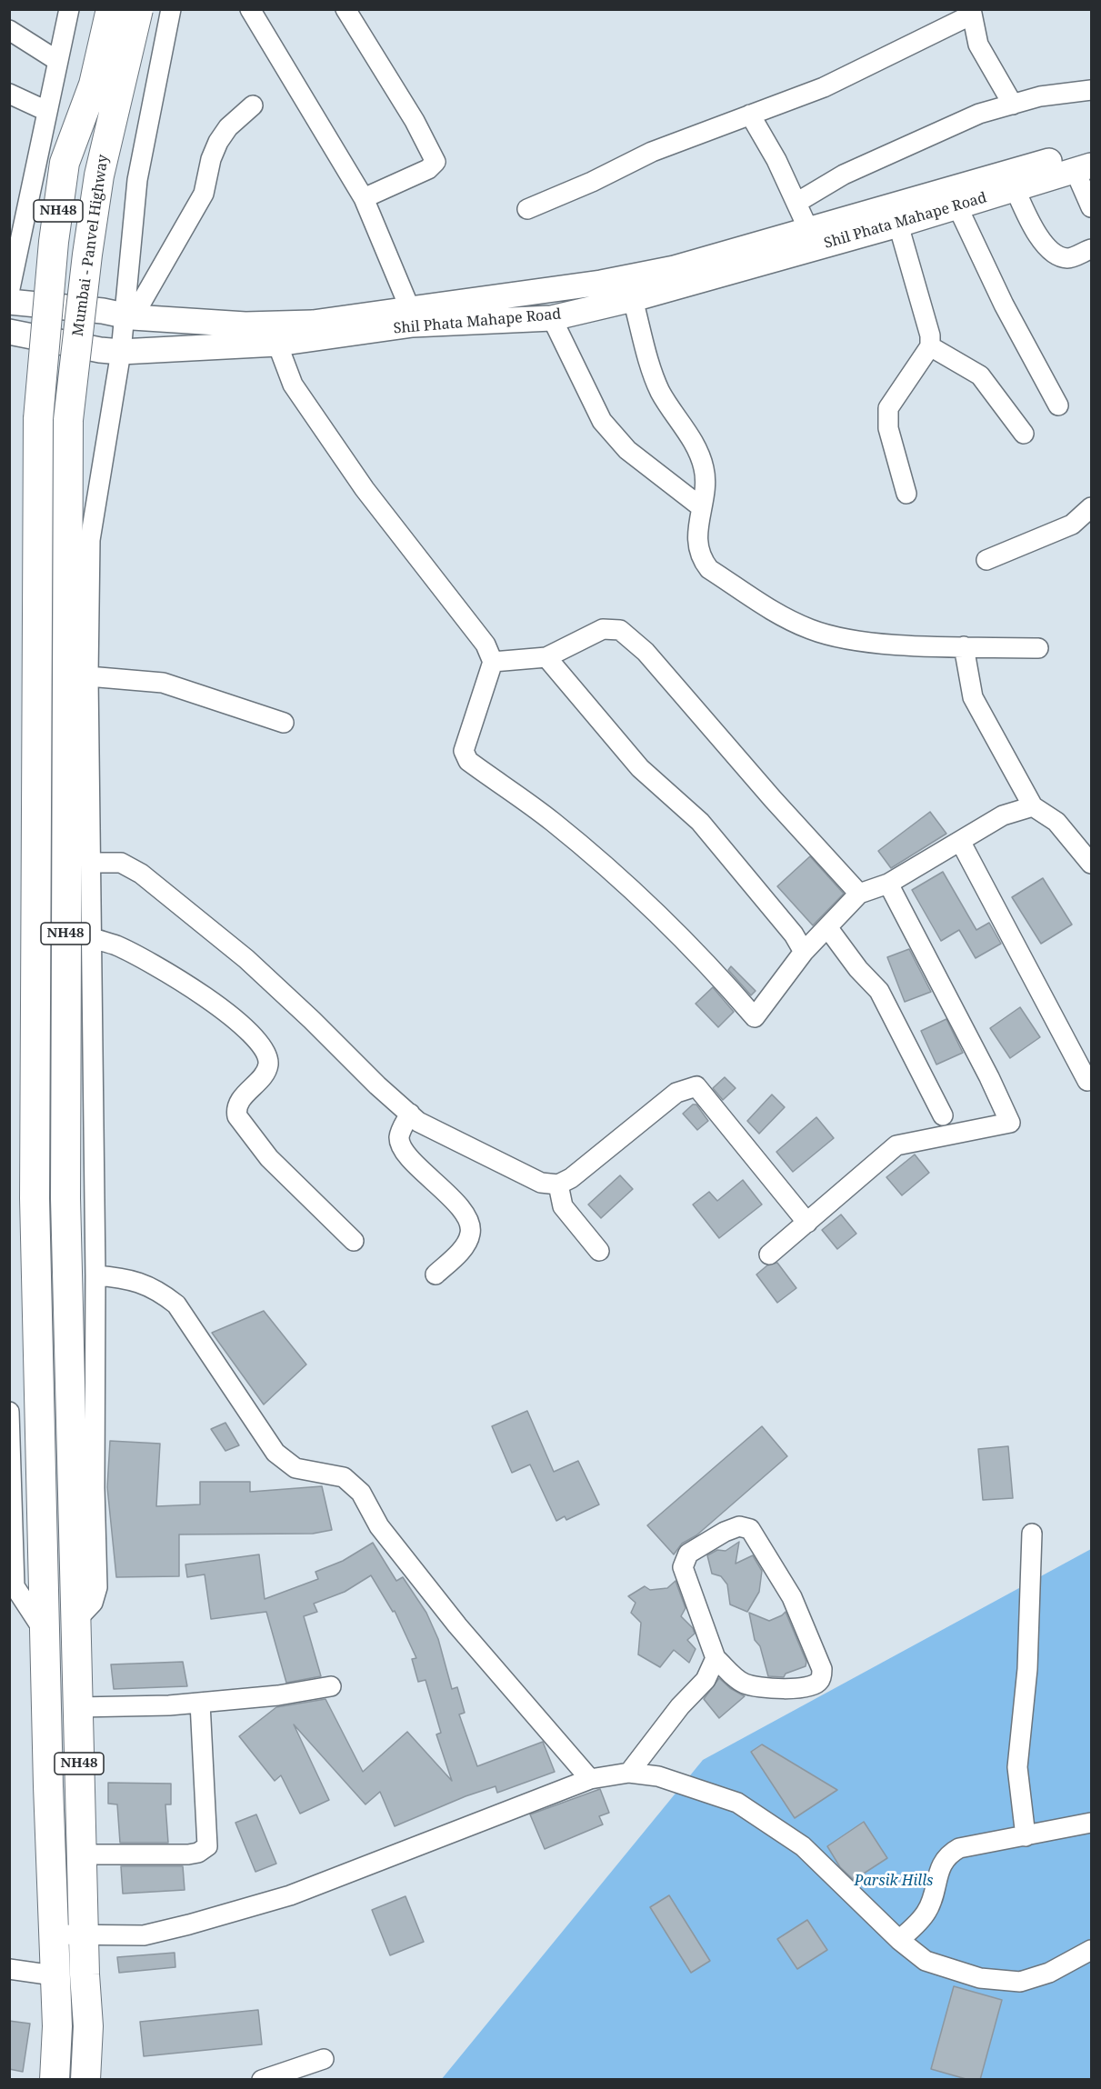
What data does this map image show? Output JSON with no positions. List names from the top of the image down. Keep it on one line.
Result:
{"streets":{"highway":["NH48","Mumbai - Panvel Highway"],"main road":["Shil Phata Mahape Road"]},"crossings":[["NH48","Mumbai - Panvel Highway"]],"parks":["Parsik Hills"]}
